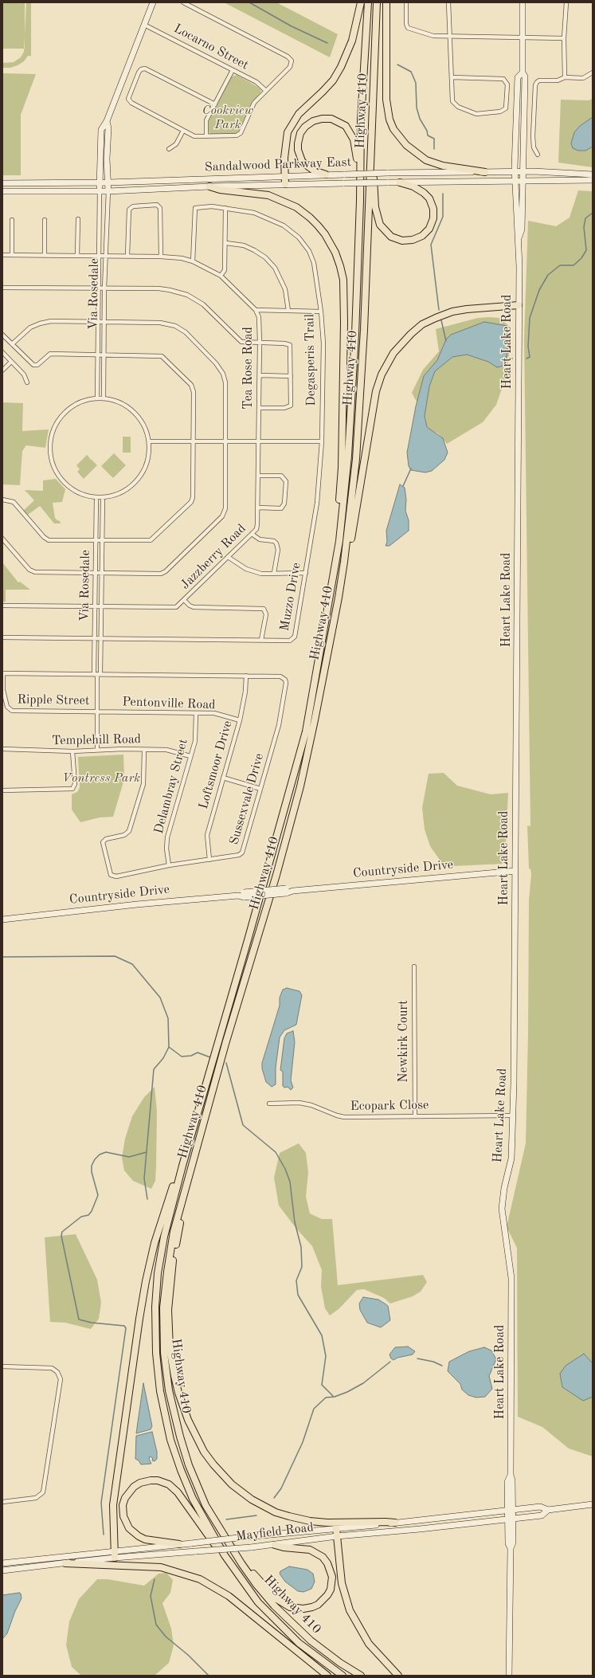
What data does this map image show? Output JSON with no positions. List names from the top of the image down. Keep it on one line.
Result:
{"streets":{"highway":["Highway 410"],"main road":["Sandalwood Parkway East","Heart Lake Road","Countryside Drive","Mayfield Road"],"street":["Locarno Street","Via Rosedale","Degasperis Trail","Tea Rose Road","Jazzberry Road","Muzzo Drive","Ripple Street","Pentonville Road","Templehill Road","Loftsmoor Drive","Delambray Street","Sussexvale Drive","Newkirk Court","Ecopark Close"]},"crossings":[["Sandalwood Parkway East","Via Rosedale"],["Sandalwood Parkway East","Heart Lake Road"],["Via Rosedale","Tea Rose Road"],["Via Rosedale","Jazzberry Road"],["Via Rosedale","Muzzo Drive"],["Via Rosedale","Sussexvale Drive"],["Heart Lake Road","Countryside Drive"],["Heart Lake Road","Ecopark Close"],["Heart Lake Road","Mayfield Road"],["Degasperis Trail","Tea Rose Road"],["Degasperis Trail","Muzzo Drive"],["Tea Rose Road","Jazzberry Road"],["Ripple Street","Pentonville Road"],["Ripple Street","Sussexvale Drive"],["Pentonville Road","Loftsmoor Drive"],["Pentonville Road","Delambray Street"],["Templehill Road","Delambray Street"],["Templehill Road","Sussexvale Drive"],["Loftsmoor Drive","Sussexvale Drive"],["Delambray Street","Sussexvale Drive"],["Newkirk Court","Ecopark Close"]],"parks":["Cookview Park","Vontress Park"]}
